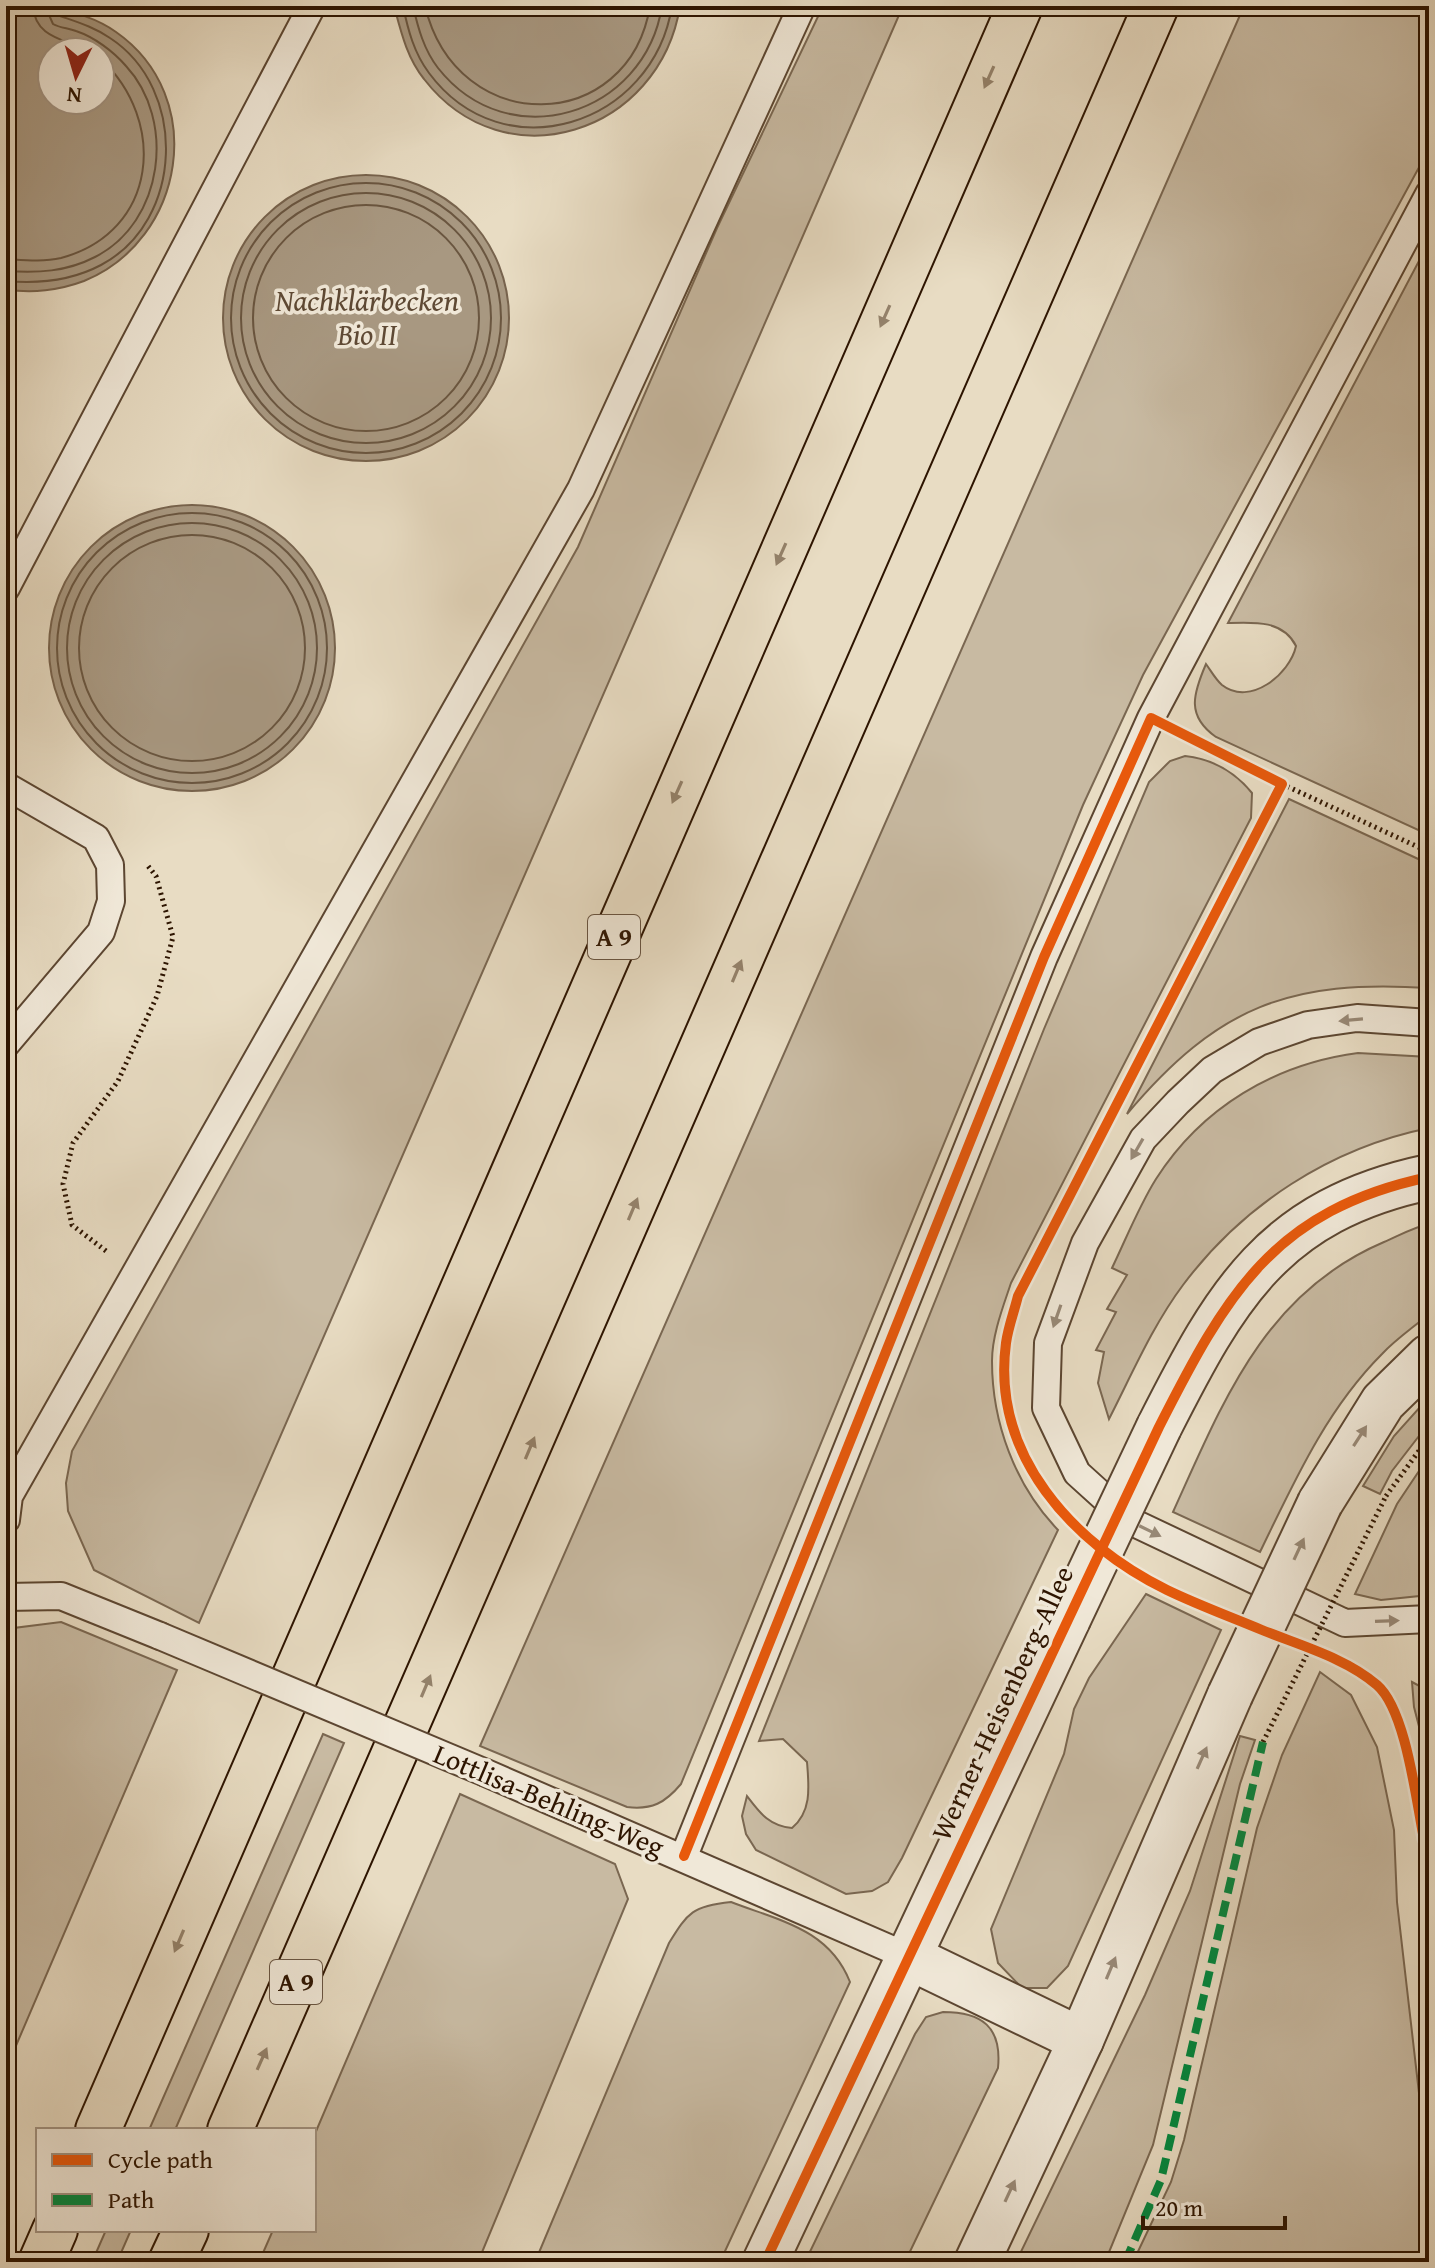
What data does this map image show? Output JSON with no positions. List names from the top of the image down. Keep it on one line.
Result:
{"streets":{"highway":["A 9"],"street":["Werner-Heisenberg-Allee","Lottlisa-Behling-Weg"]},"crossings":[["Werner-Heisenberg-Allee","Lottlisa-Behling-Weg"]],"water":["Nachklärbecken Bio II"],"legend":["Cycle path","Path"],"scale_bar":"20 m","north":"bottom"}
